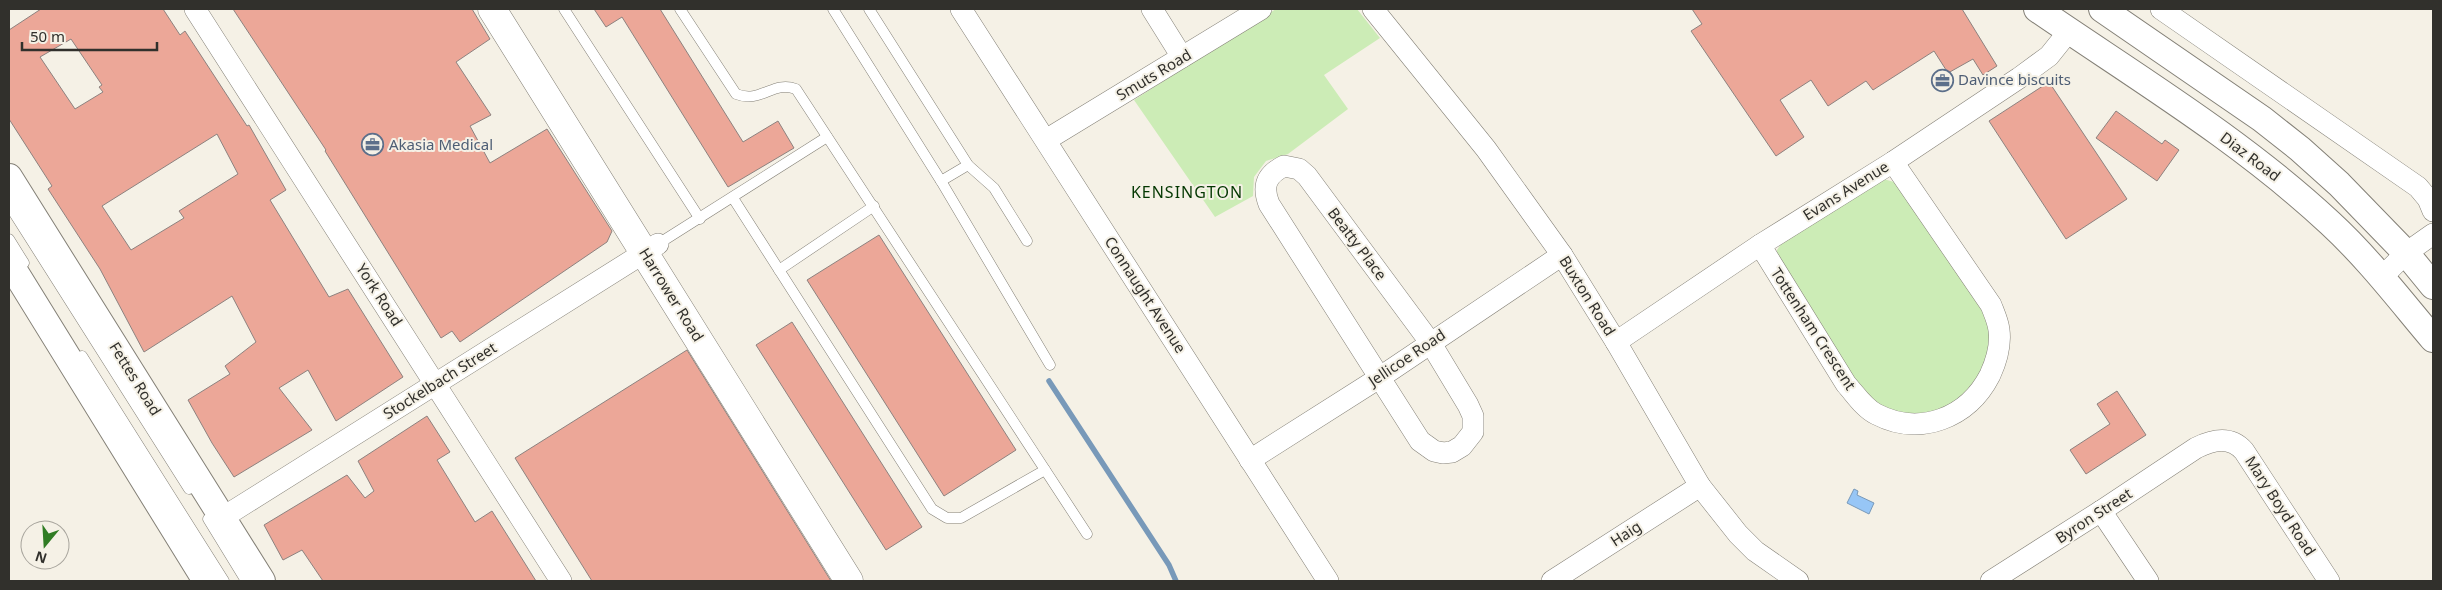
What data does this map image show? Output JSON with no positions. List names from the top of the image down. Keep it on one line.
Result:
{"streets":{"main road":["Harrower Road"],"street":["Smuts Road","Diaz Road","Evans Avenue","Beatty Place","York Road","Connaught Avenue","Buxton Road","Tottenham Crescent","Jellicoe Road","Fettes Road","Stockelbach Street","Mary Boyd Road","Byron Street","Haig"]},"crossings":[["Smuts Road","Connaught Avenue"],["Diaz Road","Evans Avenue"],["Evans Avenue","Buxton Road"],["Evans Avenue","Tottenham Crescent"],["Beatty Place","Jellicoe Road"],["York Road","Stockelbach Street"],["Harrower Road","Stockelbach Street"],["Connaught Avenue","Jellicoe Road"],["Buxton Road","Jellicoe Road"],["Buxton Road","Haig"],["Fettes Road","Stockelbach Street"],["Mary Boyd Road","Byron Street"]],"districts":["KENSINGTON"],"places":{"office":["Davince biscuits","Akasia Medical"]},"scale_bar":"50 m","north":"bottom"}
